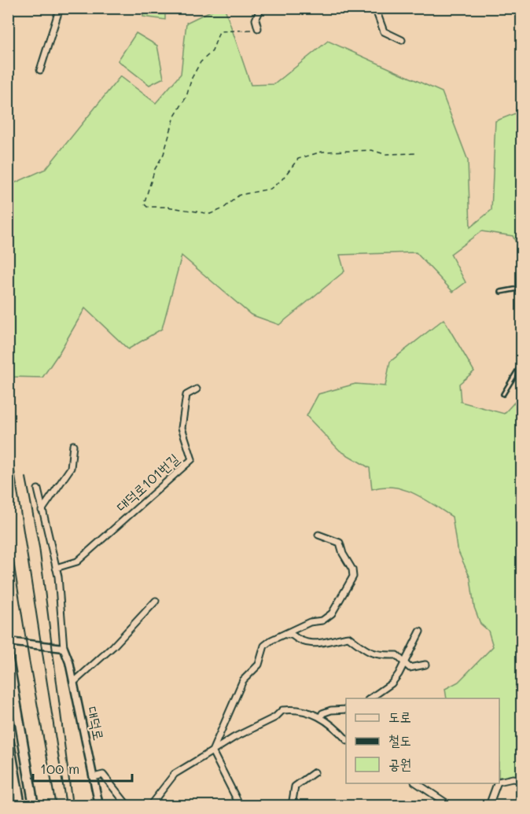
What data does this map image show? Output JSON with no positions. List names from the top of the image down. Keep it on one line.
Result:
{"streets":{"street":["대덕로101번길","대덕로"]},"crossings":[["대덕로101번길","대덕로"]],"legend":["도로","철도","공원"],"scale_bar":"100 m"}
